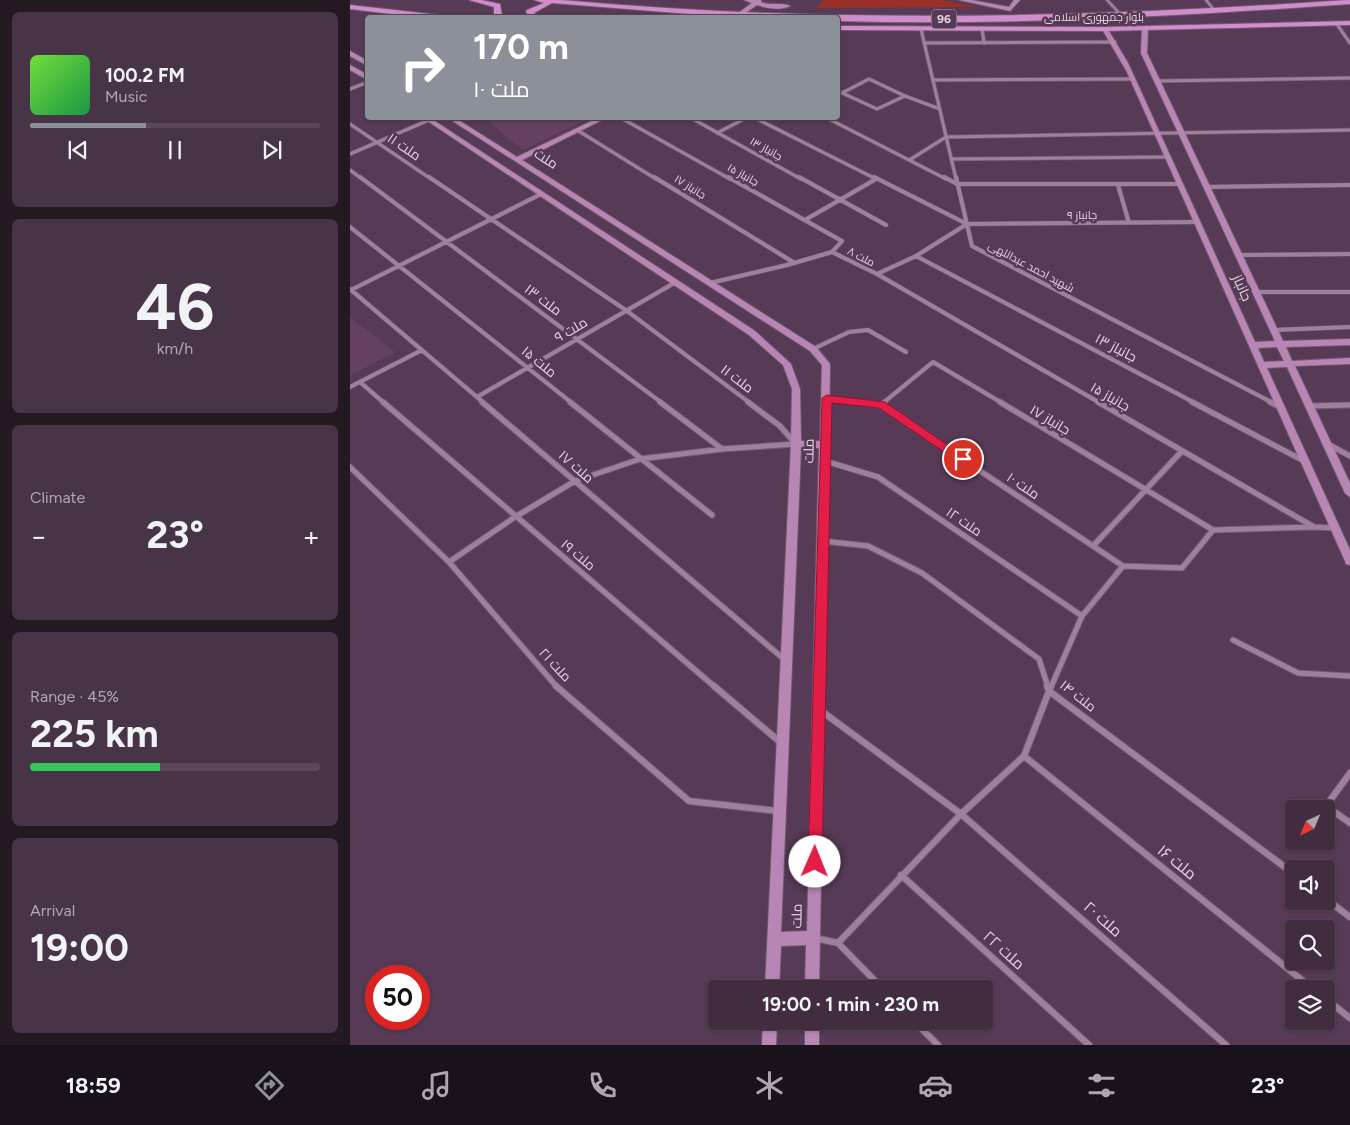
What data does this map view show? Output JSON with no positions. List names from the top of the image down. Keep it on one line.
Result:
{"streets":{"main road":["بلوار جمهوری اسلامی","96","ملت","جانباز"],"street":["ملت ۱۱","جانباز ۱۳","جانباز ۱۵","جانباز ۱۷","جانباز ۹","ملت ۸","شهید احمد عبداللهی","ملت ۱۳","ملت ۹","ملت ۱۵","ملت ۱۷","ملت ۱۰","ملت ۱۲","ملت ۱۹","ملت ۲۱","ملت ۱۴","ملت ۱۶","ملت ۲۰","ملت ۲۲"]},"crossings":[["بلوار جمهوری اسلامی","شهید احمد عبداللهی"],["بلوار جمهوری اسلامی","جانباز"],["ملت ۱۱","ملت"],["ملت ۱۱","ملت ۹"],["جانباز ۱۳","ملت ۸"],["جانباز ۱۳","جانباز"],["ملت","ملت ۸"],["ملت","ملت ۹"],["ملت","ملت ۱۷"],["ملت","ملت ۱۰"],["ملت","ملت ۱۲"],["ملت","ملت ۱۹"],["ملت","ملت ۲۱"],["ملت","ملت ۱۴"],["ملت","ملت ۲۰"],["جانباز ۱۵","ملت ۸"],["جانباز ۱۵","جانباز"],["جانباز ۱۷","ملت ۸"],["جانباز ۱۷","ملت ۱۰"],["جانباز ۹","ملت ۸"],["جانباز ۹","شهید احمد عبداللهی"],["جانباز ۹","جانباز"],["ملت ۸","شهید احمد عبداللهی"],["شهید احمد عبداللهی","جانباز"],["ملت ۱۳","ملت ۹"],["ملت ۹","ملت ۱۵"],["ملت ۹","ملت ۱۷"]],"north":"bottom left","page":{"turn":["170 m","ملت ۱۰"],"song":["100.2 FM","Music"],"tile":[["46","km/h"],"Climate",["Range · 45%","225 km"],["Arrival","19:00"]],"heat":["−","23°","+"],"limit":"50","trip":"19:00 · 1 min · 230 m","tabs":["18:59","23°"]}}
